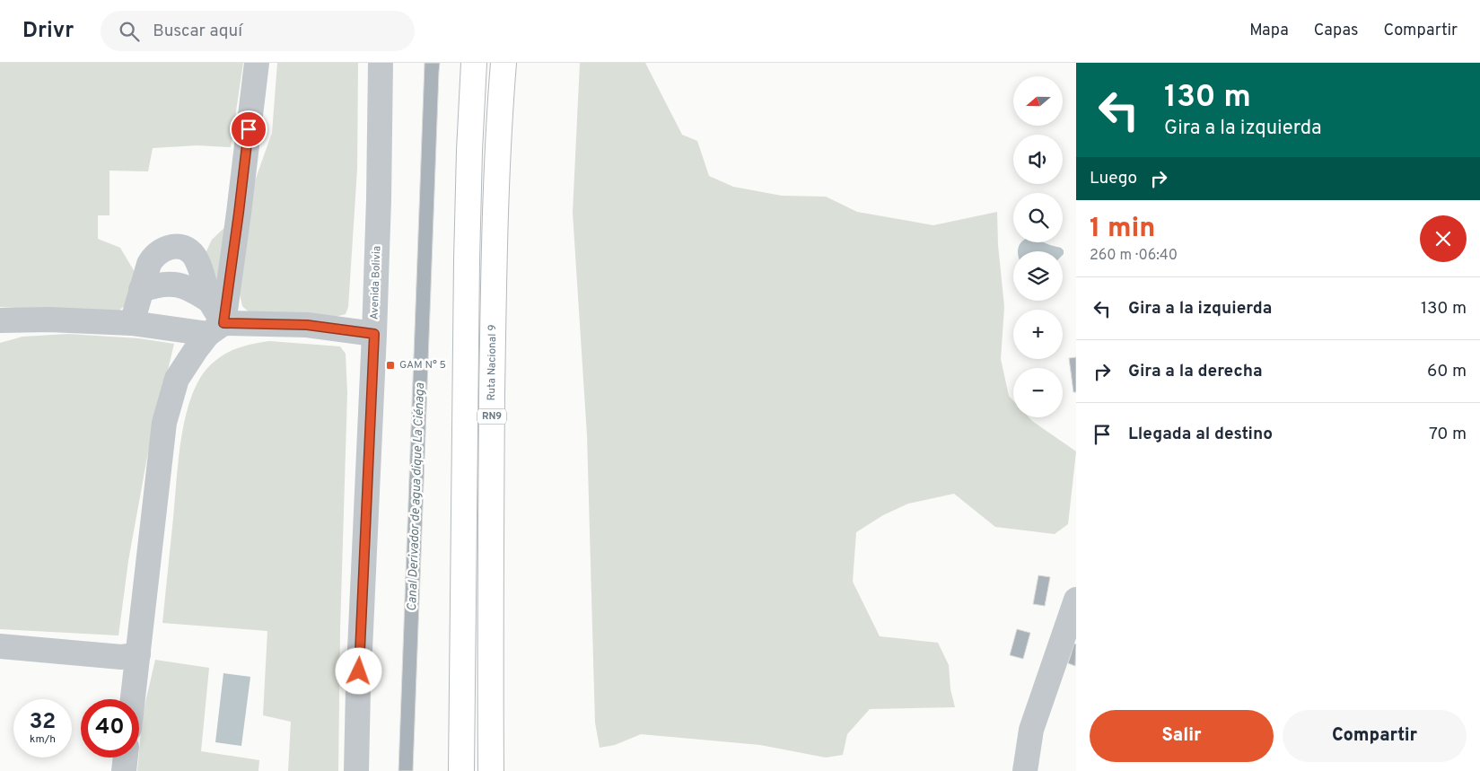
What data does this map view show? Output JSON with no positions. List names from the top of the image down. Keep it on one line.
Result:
{"streets":{"highway":["Ruta Nacional 9","RN9"],"street":["Avenida Bolivia"]},"water":["Canal Derivador de agua dique La Ciénaga"],"places":{"transit":["GAM N° 5"]},"north":"left","page":{"header":"Drivr","search":"Buscar aquí","nav":["Mapa","Capas","Compartir"],"turn":["130 m","Gira a la izquierda"],"map_buttons":["+","−"],"then":"Luego","heading":["1 min","260 m · 06:40"],"list":[{"name":"Gira a la izquierda","value":"130 m"},{"name":"Gira a la derecha","value":"60 m"},{"name":"Llegada al destino","value":"70 m"}],"speed":"32 km/h","limit":"40","buttons":["Salir","Compartir"]}}
